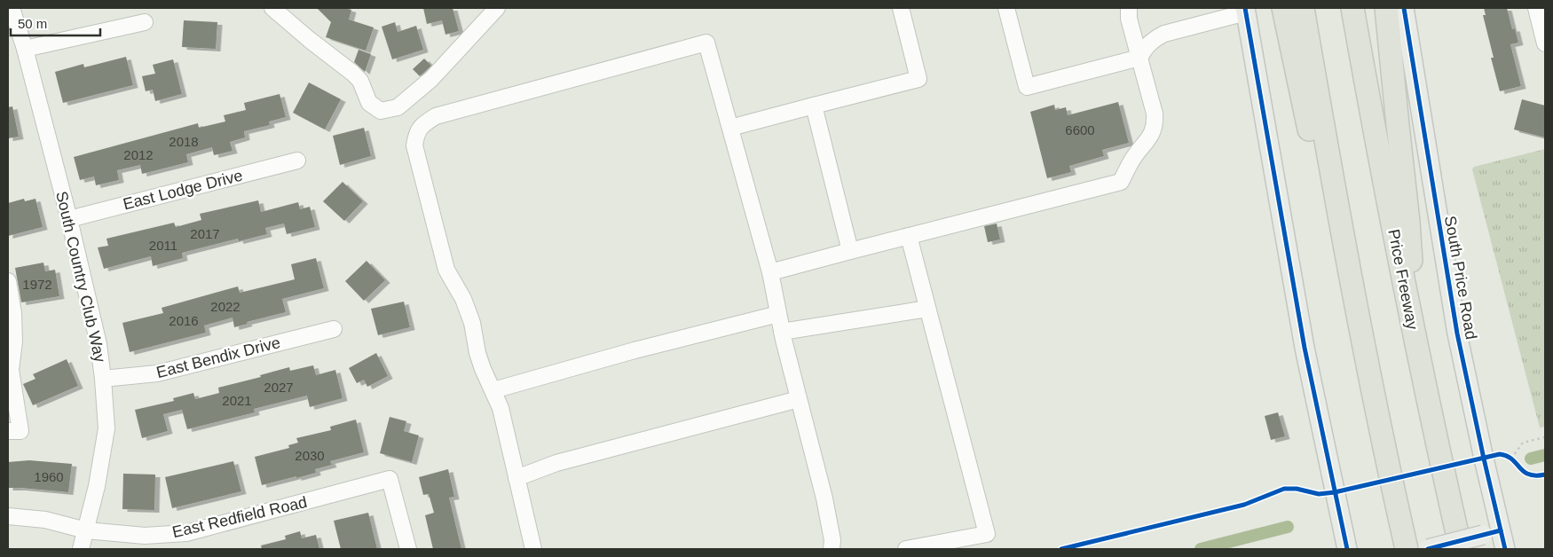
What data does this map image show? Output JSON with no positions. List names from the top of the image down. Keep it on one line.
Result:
{"streets":{"highway":["Price Freeway"],"main road":["South Price Road"],"street":["East Lodge Drive","South Country Club Way","East Bendix Drive","East Redfield Road"]},"crossings":[["East Lodge Drive","South Country Club Way"],["South Country Club Way","East Bendix Drive"],["South Country Club Way","East Redfield Road"]],"house_numbers":["6600","2018","2012","2017","2011","1972","2022","2016","2027","2021","2030","1960"],"scale_bar":"50 m"}
